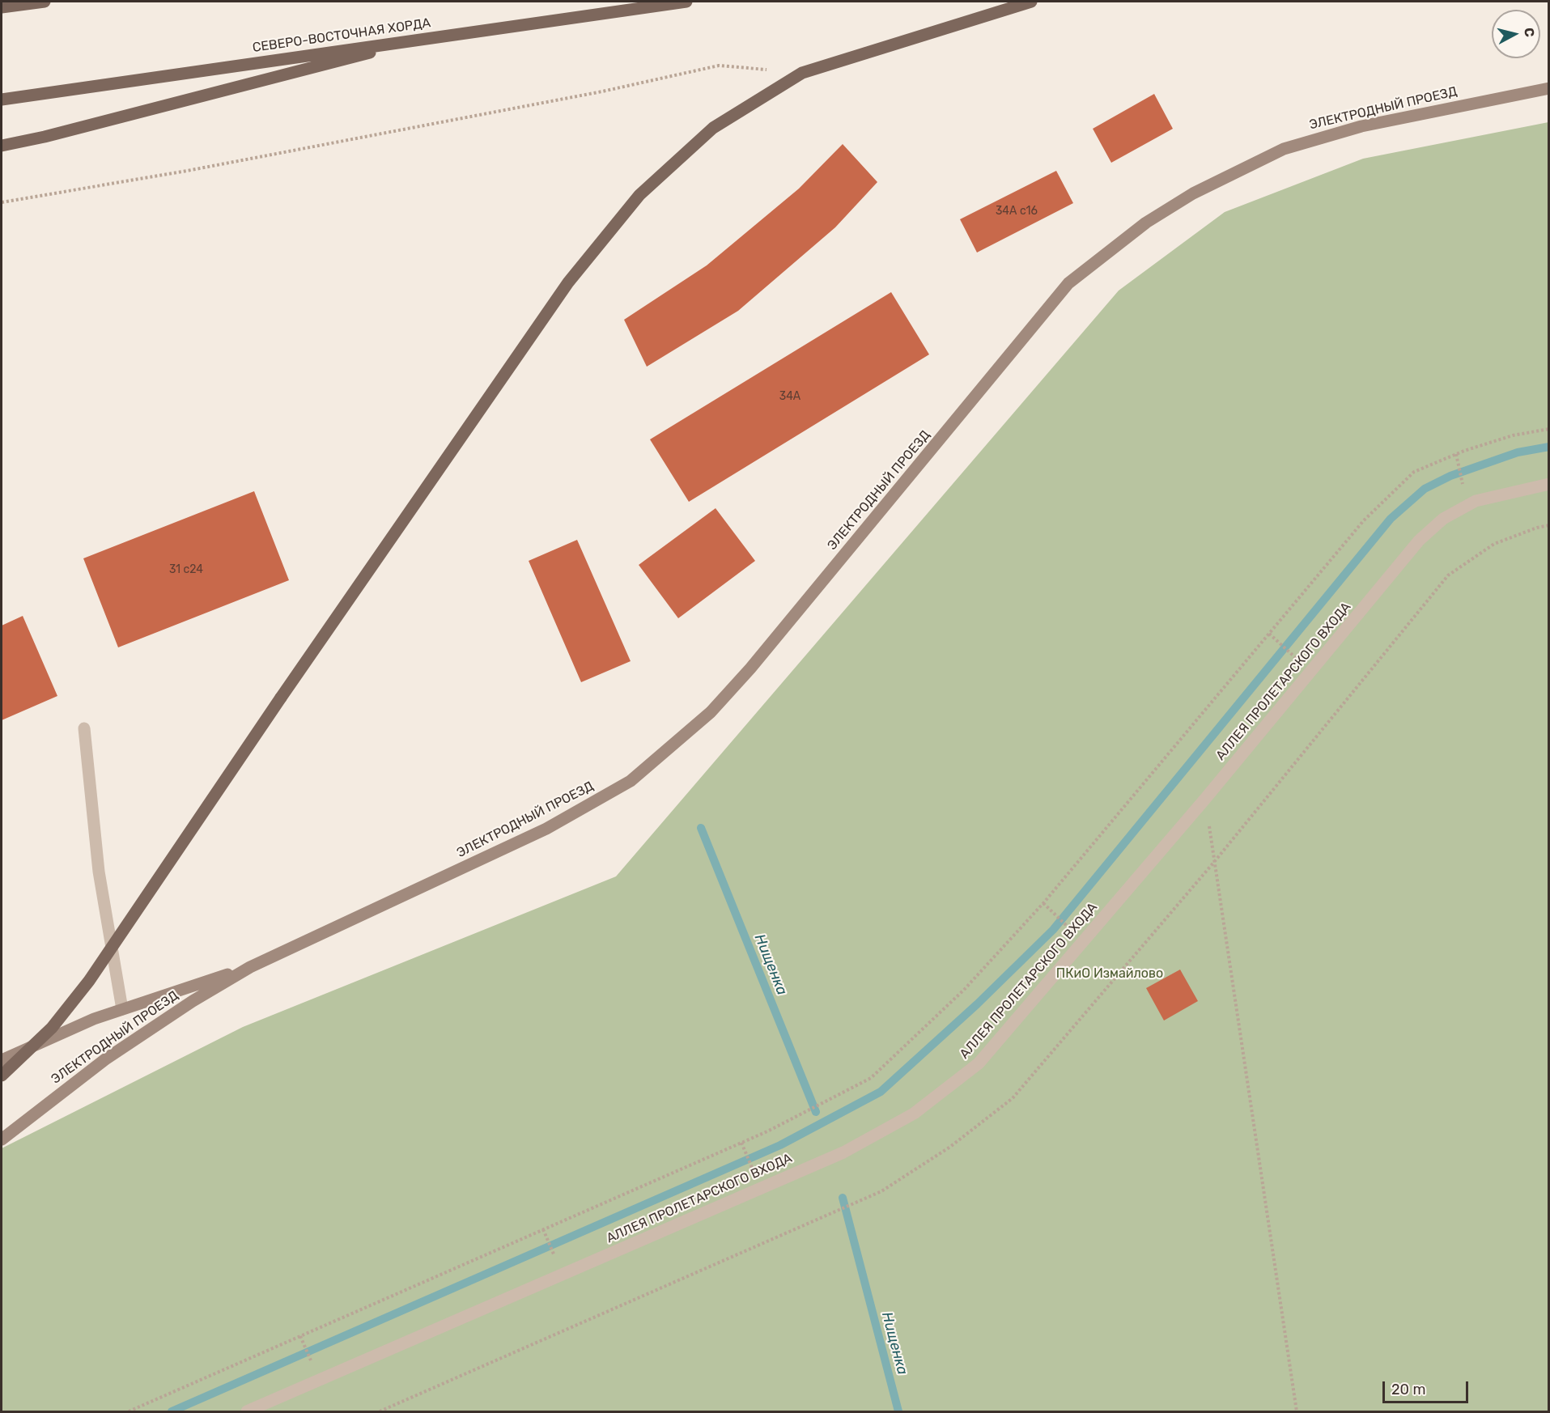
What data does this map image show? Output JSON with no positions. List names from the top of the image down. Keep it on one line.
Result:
{"streets":{"main road":["СЕВЕРО-ВОСТОЧНАЯ ХОРДА"],"street":["ЭЛЕКТРОДНЫЙ ПРОЕЗД","АЛЛЕЯ ПРОЛЕТАРСКОГО ВХОДА"]},"water":["Нищенка"],"parks":["ПКиО Измайлово"],"house_numbers":["34А с16","34А","31 с24"],"scale_bar":"20 m","north":"right"}
